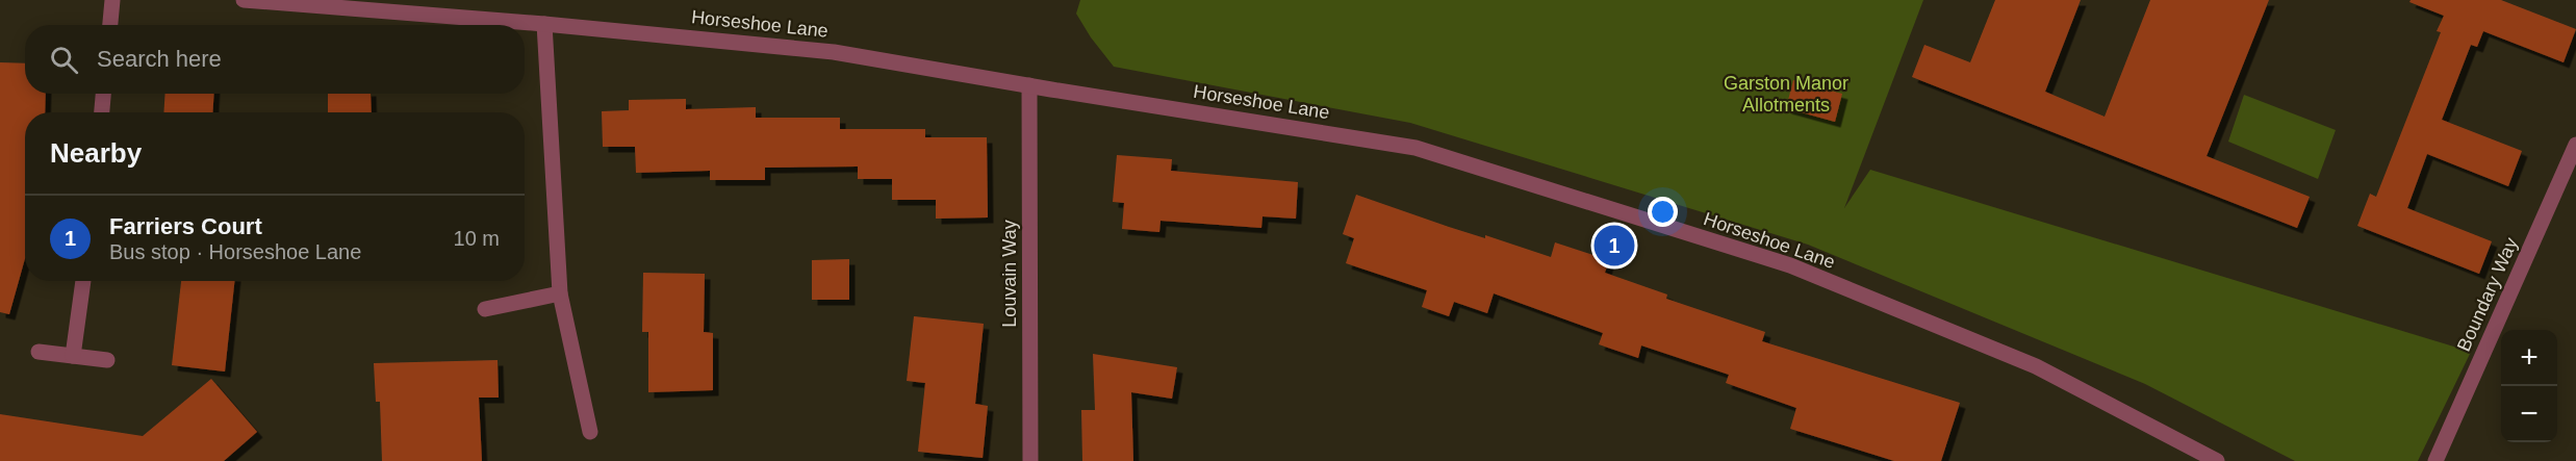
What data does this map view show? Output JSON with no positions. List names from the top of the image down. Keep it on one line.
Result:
{"streets":{"street":["Horseshoe Lane","Louvain Way","Boundary Way"]},"crossings":[["Horseshoe Lane","Louvain Way"]],"parks":["Garston Manor Allotments"],"page":{"search":"Search here","heading":"Nearby","list":[{"mark":"1","name":"Farriers Court","note":"Bus stop · Horseshoe Lane","value":"10 m"}],"pins":"1","map_buttons":["+","−"]}}
